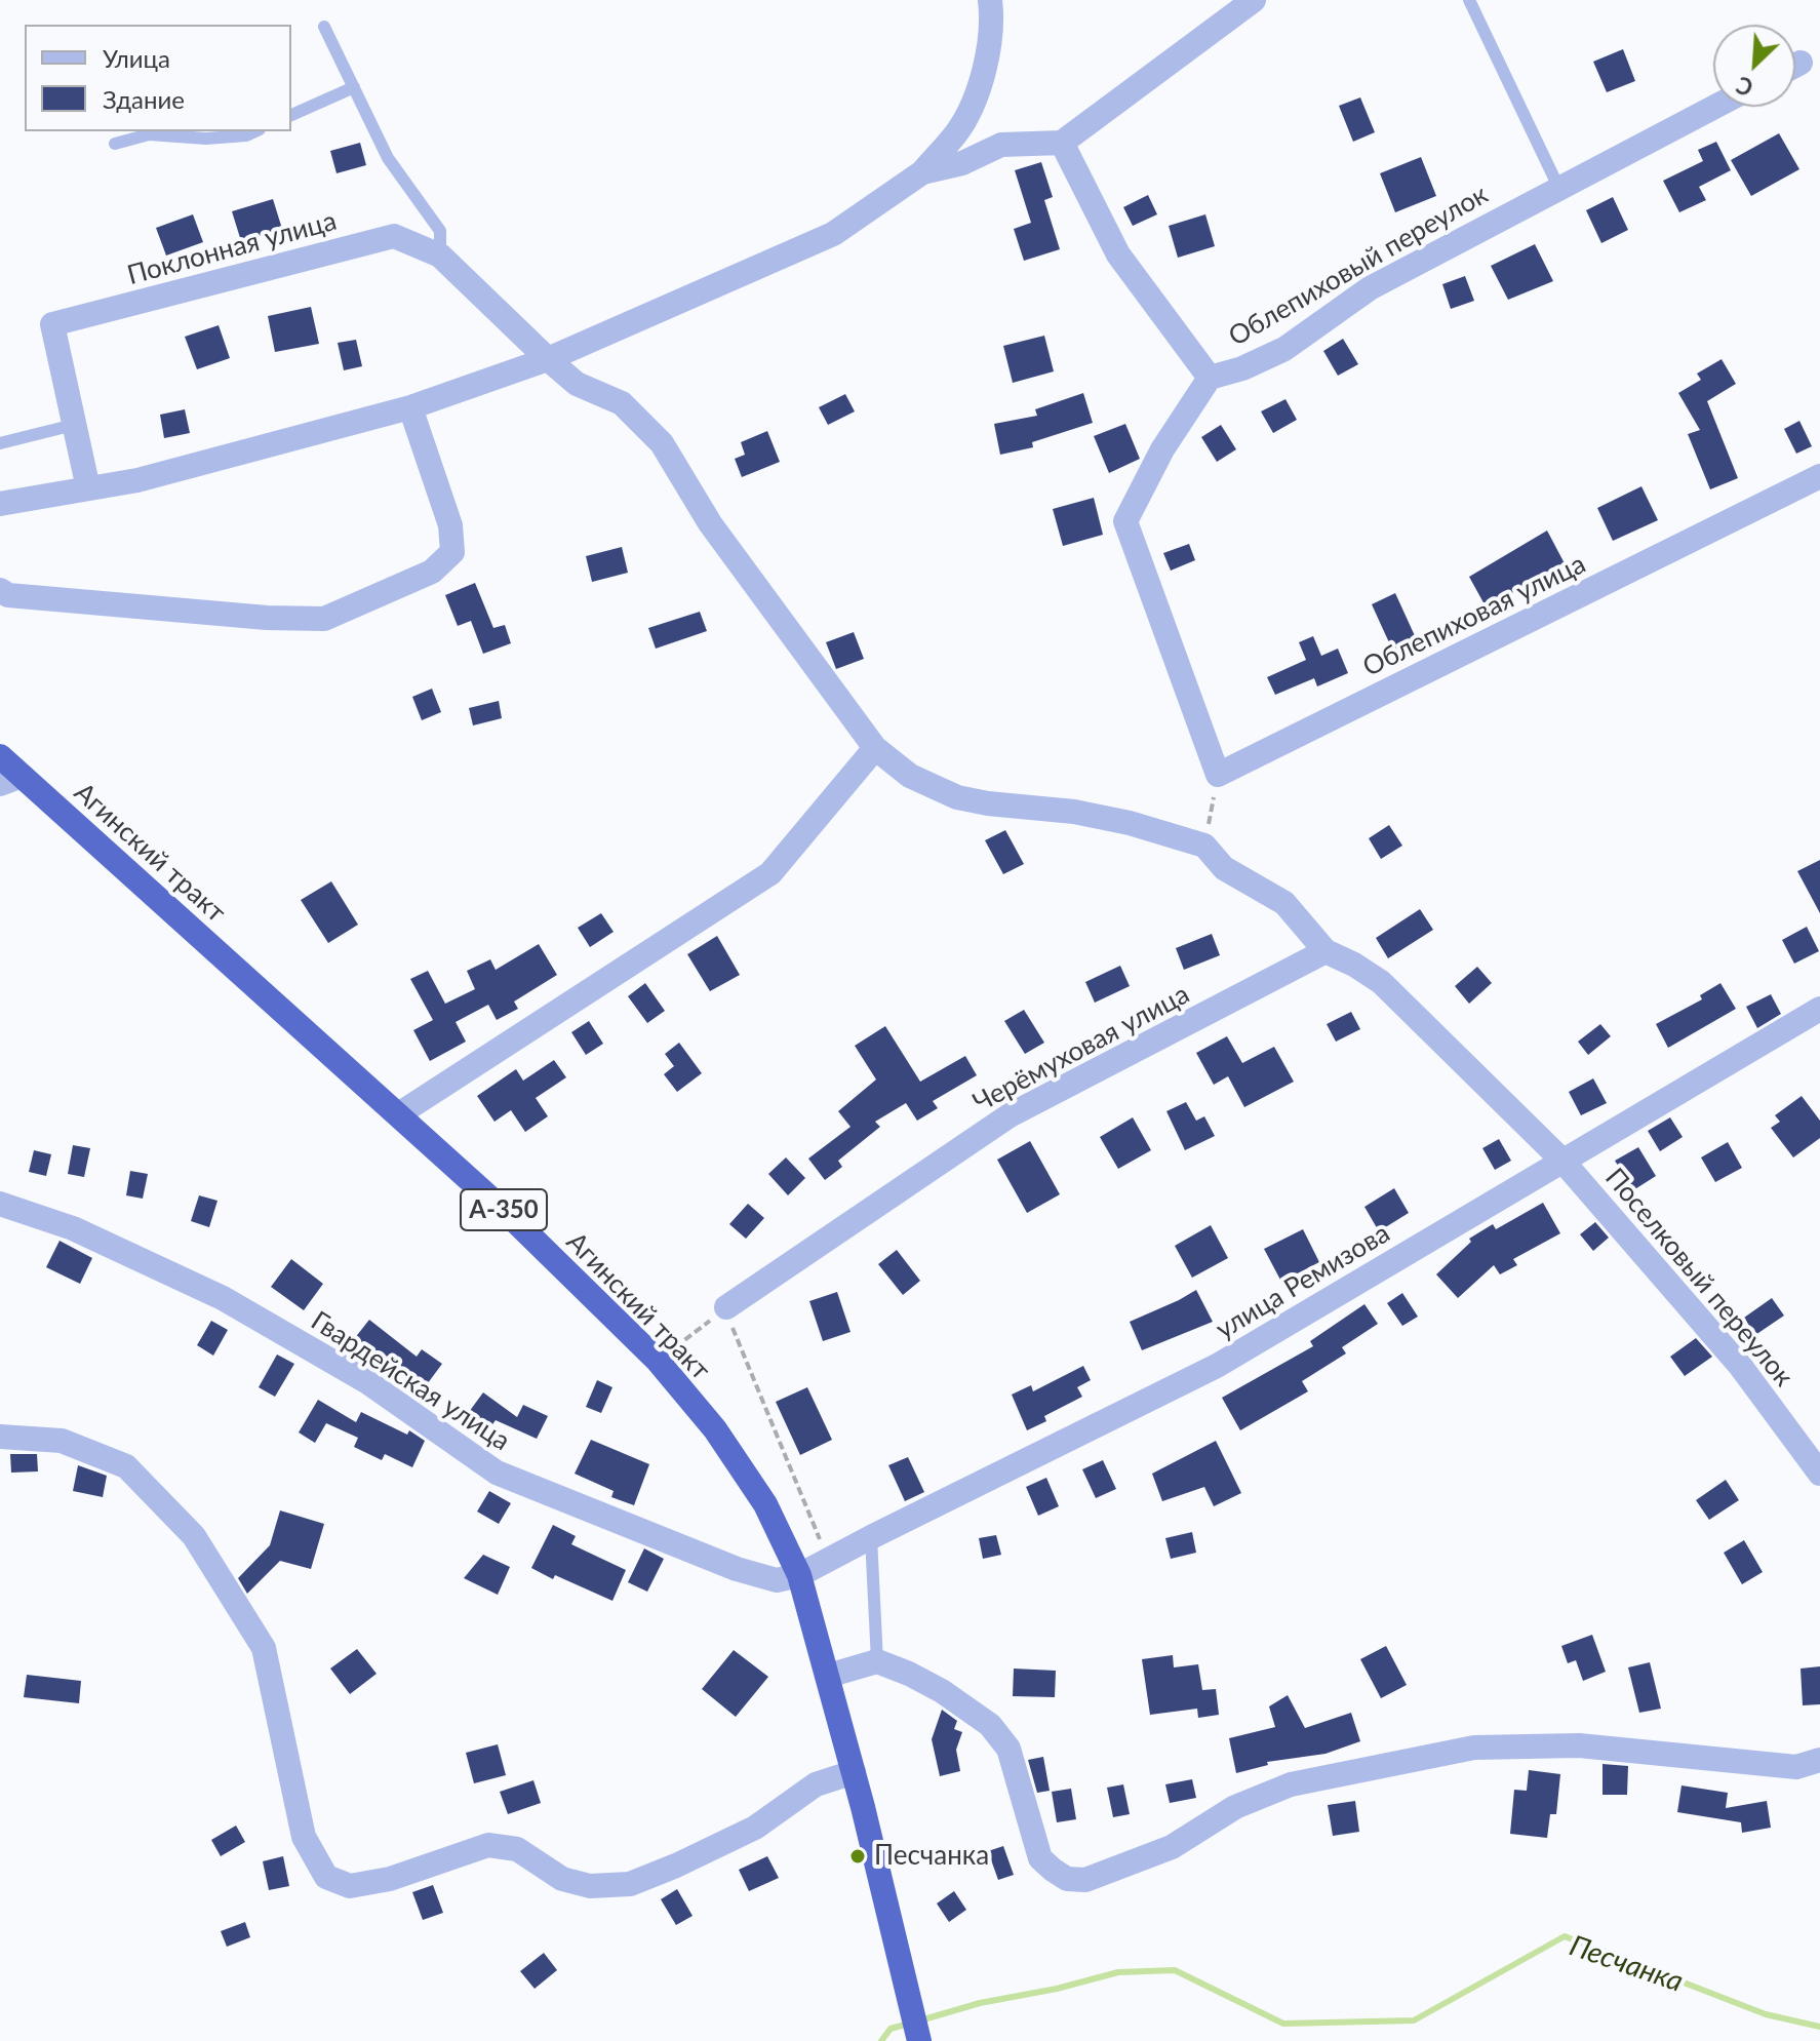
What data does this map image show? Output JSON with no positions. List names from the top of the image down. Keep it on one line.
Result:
{"streets":{"highway":["Агинский тракт","А-350"],"street":["Поклонная улица","Облепиховый переулок","Облепиховая улица","Черёмуховая улица","Поселковый переулок","улица Ремизова","Гвардейская улица"]},"crossings":[["Облепиховый переулок","Облепиховая улица"],["Агинский тракт","улица Ремизова"],["Агинский тракт","Гвардейская улица"],["Черёмуховая улица","Поселковый переулок"],["Поселковый переулок","улица Ремизова"],["улица Ремизова","Гвардейская улица"]],"water":["Песчанка"],"places":["Песчанка"],"legend":["Улица","Здание"],"north":"bottom left"}
